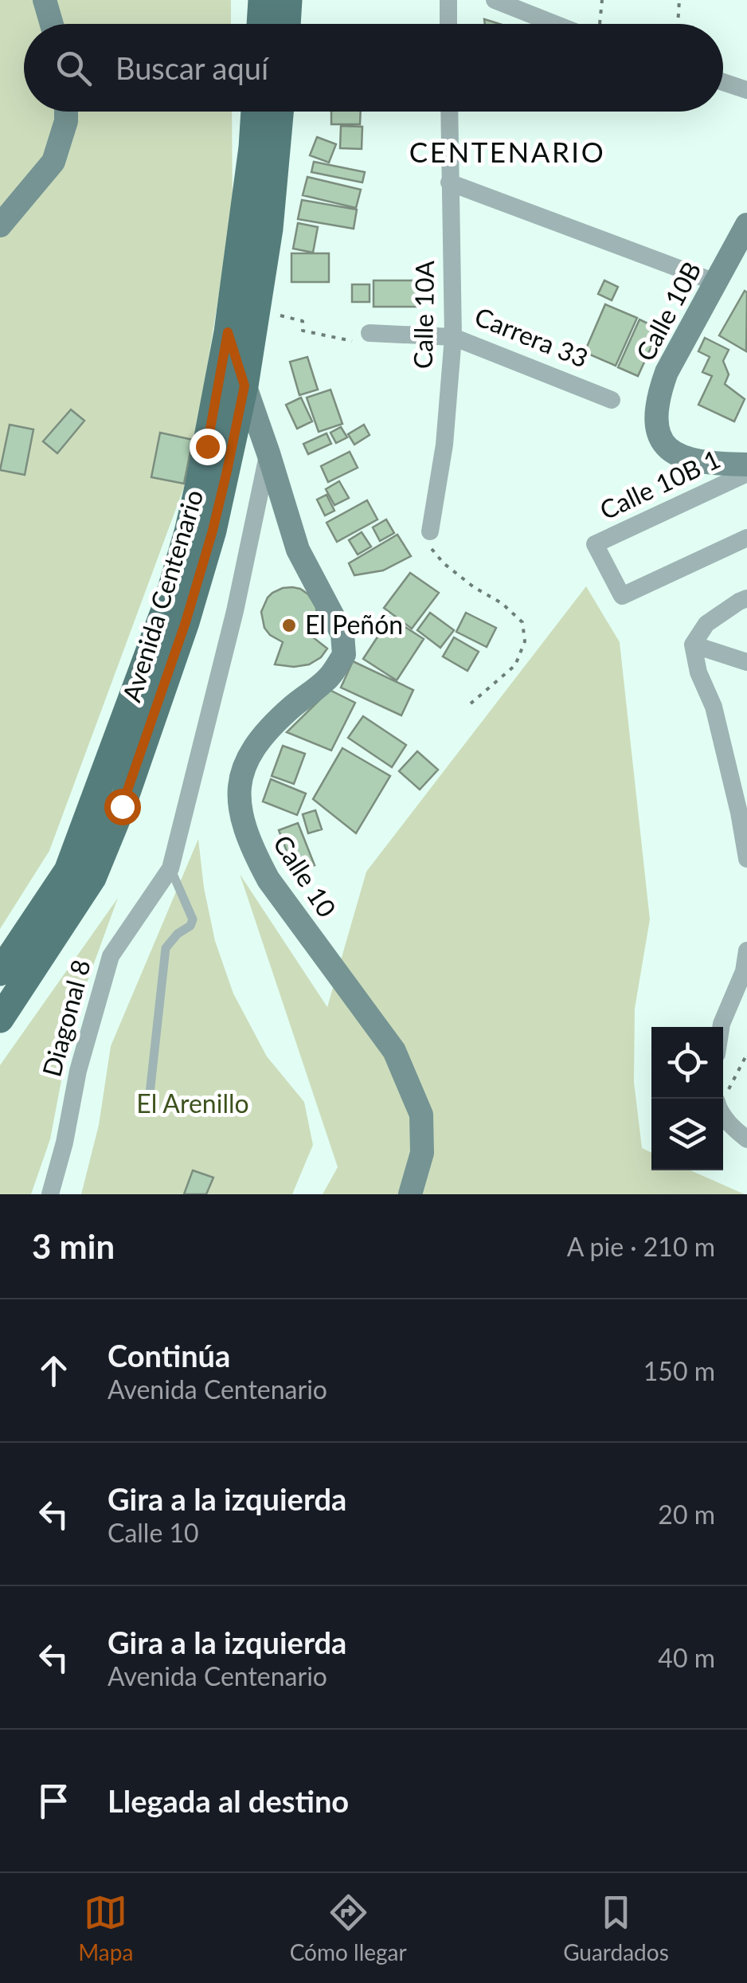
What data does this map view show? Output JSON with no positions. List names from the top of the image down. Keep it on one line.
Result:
{"streets":{"main road":["Avenida Centenario"],"street":["Calle 10B","Calle 10A","Carrera 33","Calle 10B 1","Calle 10","Diagonal 8"]},"crossings":[["Calle 10A","Carrera 33"],["Avenida Centenario","Calle 10"],["Calle 10","Diagonal 8"]],"districts":["CENTENARIO"],"parks":["El Arenillo"],"places":["El Peñón"],"page":{"search":"Buscar aquí","heading":["3 min","A pie · 210 m"],"list":[["Continúa","Avenida Centenario","150 m"],["Gira a la izquierda","Calle 10","20 m"],["Gira a la izquierda","Avenida Centenario","40 m"],"Llegada al destino"],"nav":["Mapa","Cómo llegar","Guardados"]}}
